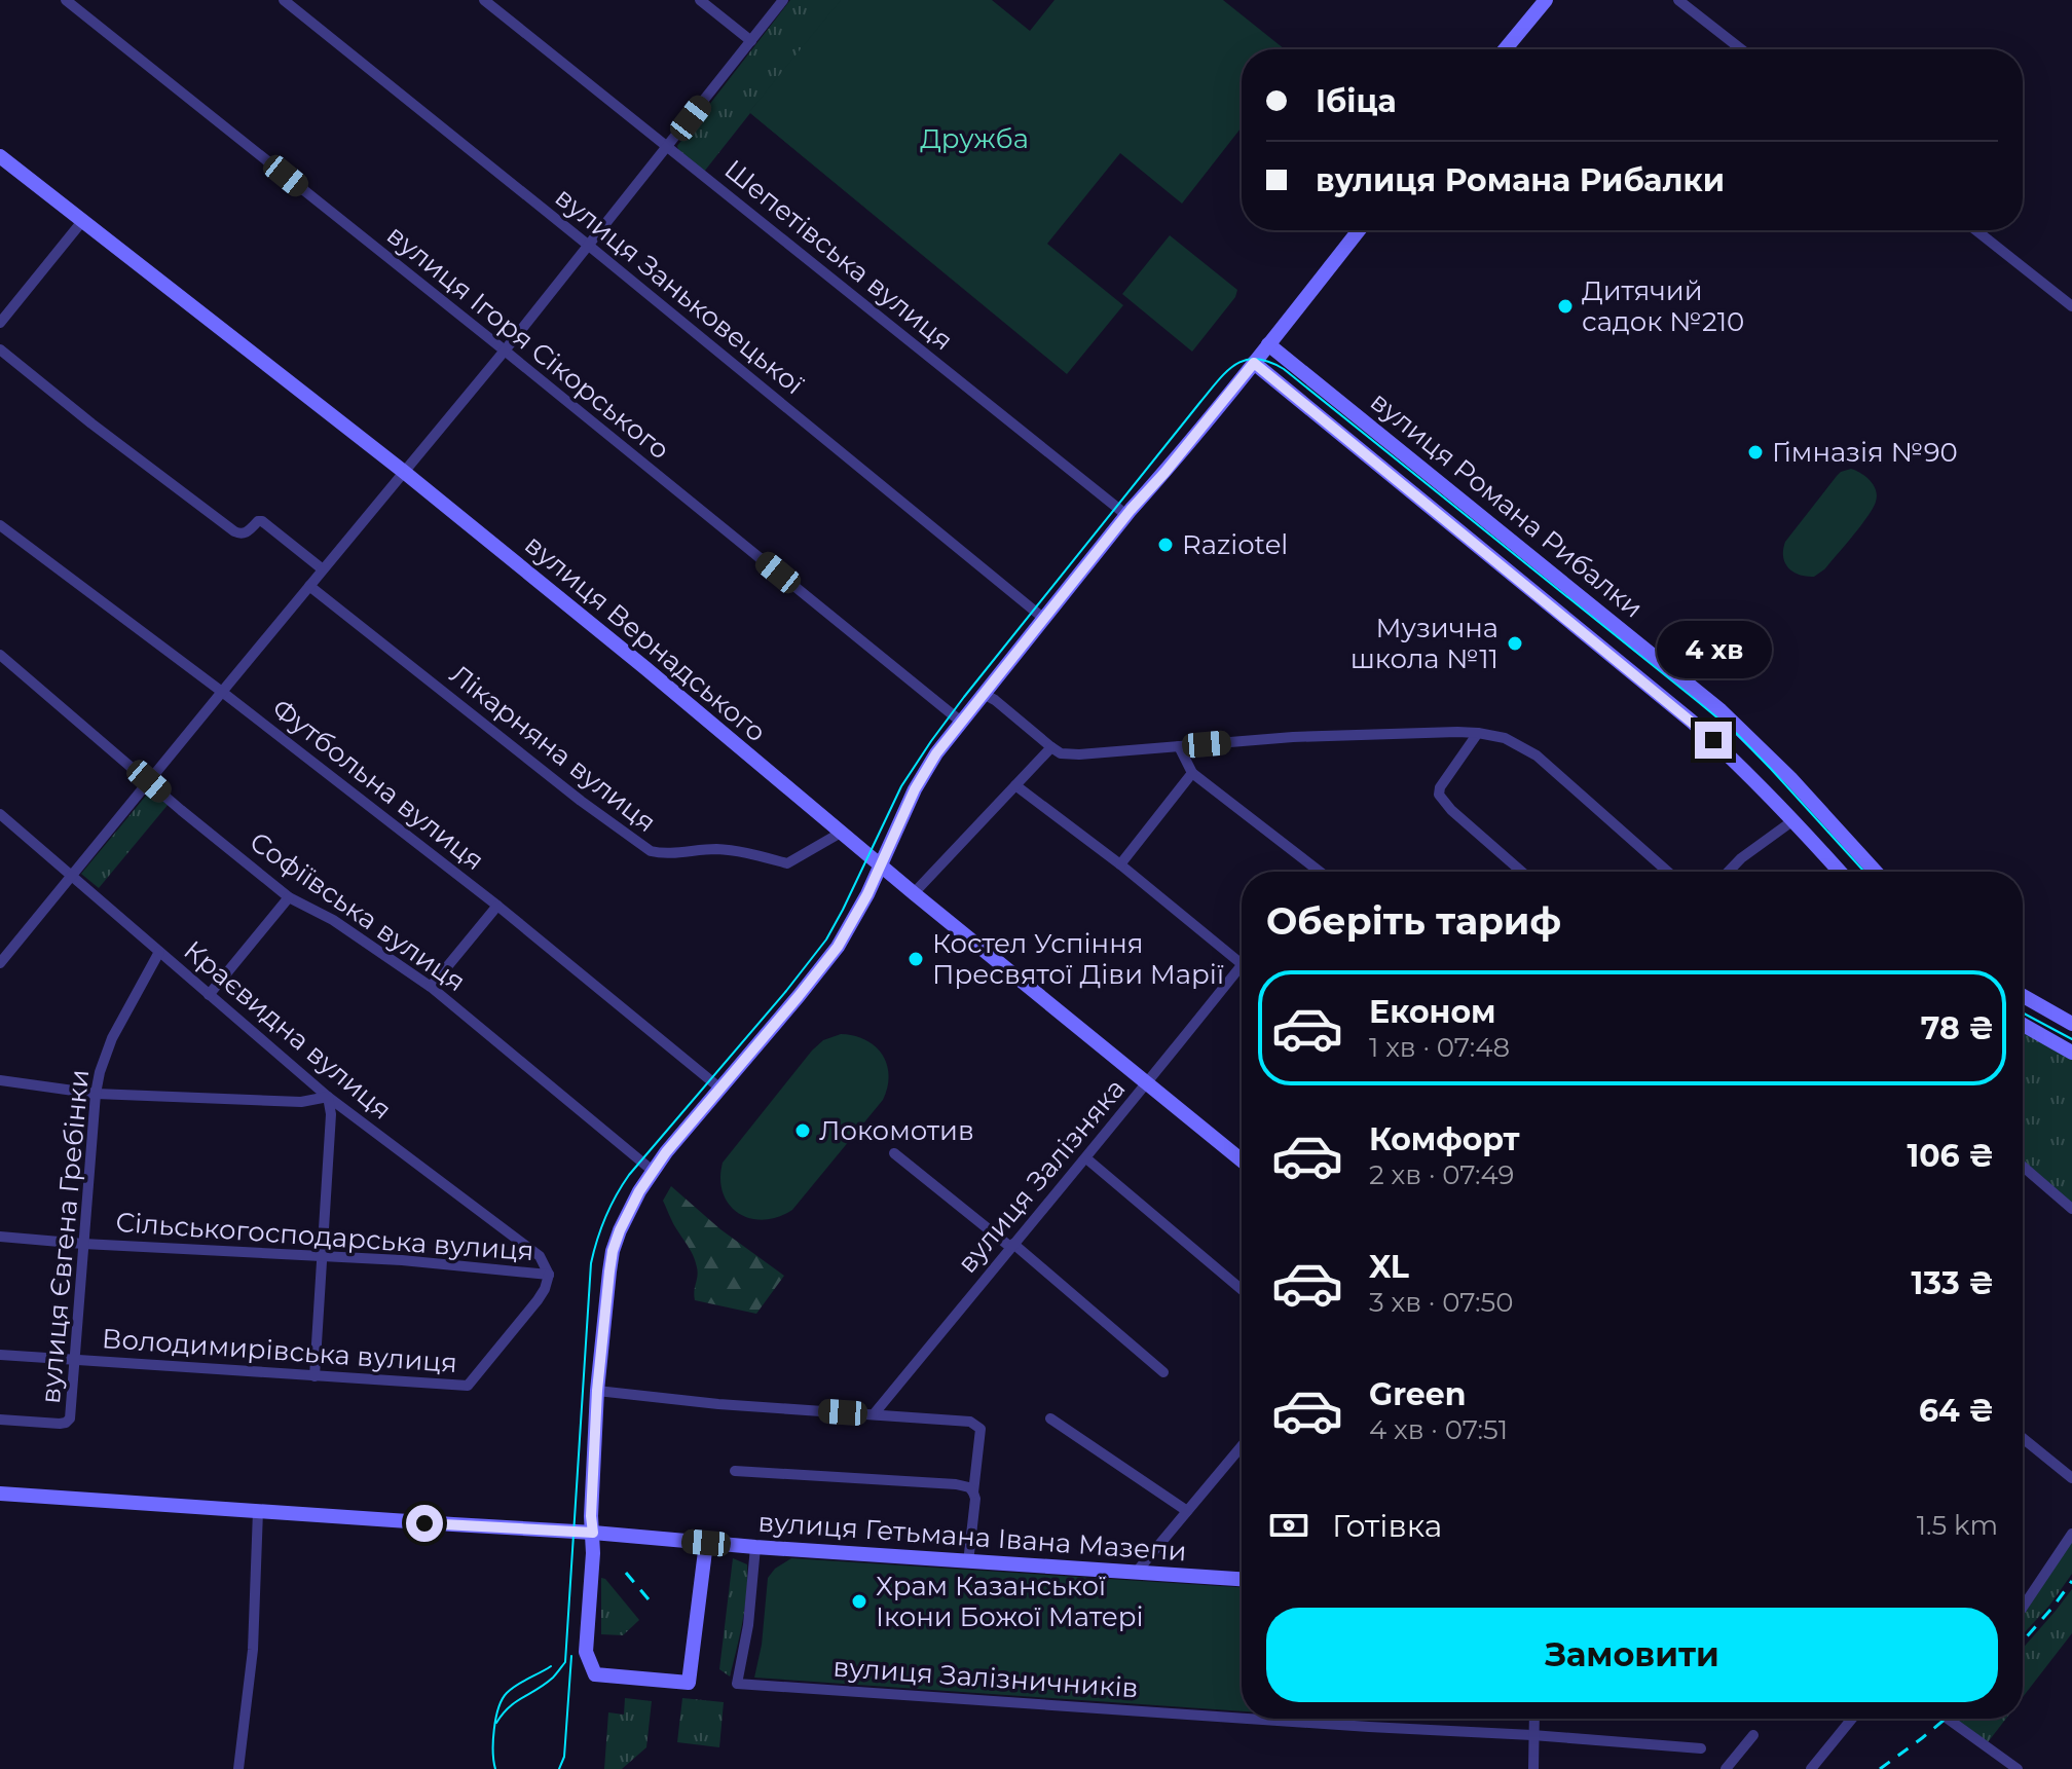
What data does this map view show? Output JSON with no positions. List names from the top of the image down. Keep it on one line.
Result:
{"streets":{"main road":["вулиця Романа Рибалки","вулиця Вернадського","вулиця Гетьмана Івана Мазепи"],"street":["Шепетівська вулиця","вулиця Заньковецької","вулиця Ігоря Сікорського","Лікарняна вулиця","Футбольна вулиця","Софіївська вулиця","Краєвидна вулиця","вулиця Залізняка","вулиця Євгена Гребінки","Сільськогосподарська вулиця","Володимирівська вулиця","вулиця Залізничників"]},"crossings":[["вулиця Вернадського","Лікарняна вулиця"],["вулиця Вернадського","вулиця Залізняка"],["Краєвидна вулиця","вулиця Євгена Гребінки"],["Краєвидна вулиця","Сільськогосподарська вулиця"],["Краєвидна вулиця","Володимирівська вулиця"],["вулиця Євгена Гребінки","Сільськогосподарська вулиця"],["вулиця Євгена Гребінки","Володимирівська вулиця"],["Сільськогосподарська вулиця","Володимирівська вулиця"],["вулиця Гетьмана Івана Мазепи","вулиця Залізничників"]],"parks":["Дружба"],"places":["Дитячий садок №210","Гімназія №90","Raziotel","Музична школа №11","Костел Успіння Пресвятої Діви Марії","Локомотив","Храм Казанської Ікони Божої Матері"],"page":{"banner":["Ібіца","вулиця Романа Рибалки"],"bubble":"4 хв","heading":"Оберіть тариф","list":[{"name":"Економ","note":"1 хв · 07:48","value":"78 ₴"},{"name":"Комфорт","note":"2 хв · 07:49","value":"106 ₴"},{"name":"XL","note":"3 хв · 07:50","value":"133 ₴"},{"name":"Green","note":"4 хв · 07:51","value":"64 ₴"}],"pay":["Готівка","1.5 km"],"buttons":"Замовити"}}
